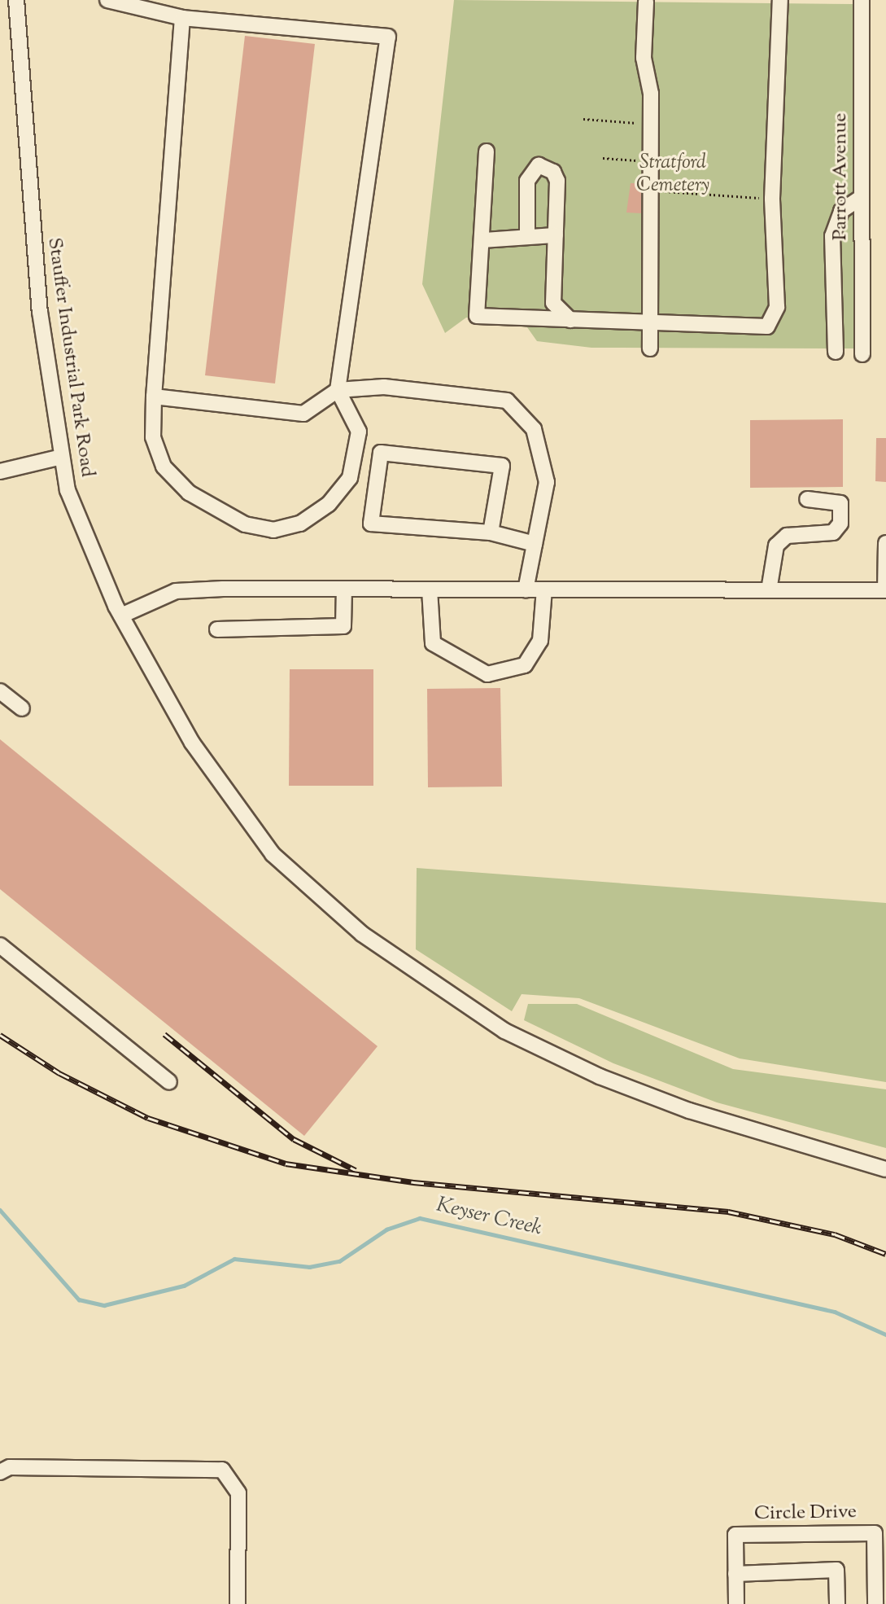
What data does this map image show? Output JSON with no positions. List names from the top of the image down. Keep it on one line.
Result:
{"streets":{"street":["Parrott Avenue","Stauffer Industrial Park Road","Circle Drive"]},"water":["Keyser Creek"],"parks":["Stratford Cemetery"]}
